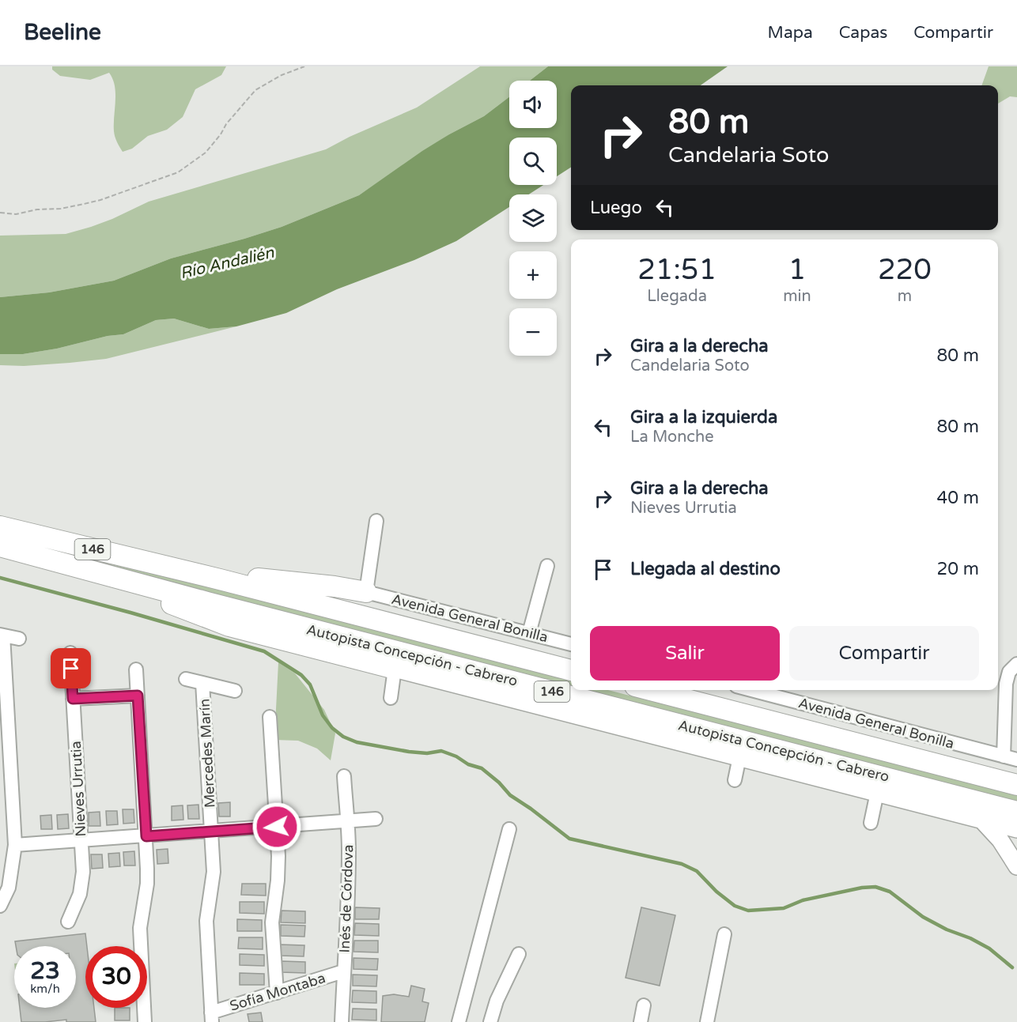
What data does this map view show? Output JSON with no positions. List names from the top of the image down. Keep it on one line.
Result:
{"streets":{"highway":["146","Autopista Concepción - Cabrero"],"street":["Avenida General Bonilla","Mercedes Marín","Nieves Urrutia","Inés de Córdova","Sofía Montaba"]},"crossings":[["Mercedes Marín","Sofía Montaba"],["Inés de Córdova","Sofía Montaba"]],"water":["Río Andalién"],"page":{"header":"Beeline","nav":["Mapa","Capas","Compartir"],"map_buttons":["+","−"],"turn":["80 m","Candelaria Soto"],"then":"Luego","eta":["21:51","Llegada","1","min","220","m"],"list":[{"name":"Gira a la derecha","note":"Candelaria Soto","value":"80 m"},{"name":"Gira a la izquierda","note":"La Monche","value":"80 m"},{"name":"Gira a la derecha","note":"Nieves Urrutia","value":"40 m"},{"name":"Llegada al destino","value":"20 m"}],"buttons":["Salir","Compartir"],"speed":"23 km/h","limit":"30"}}
